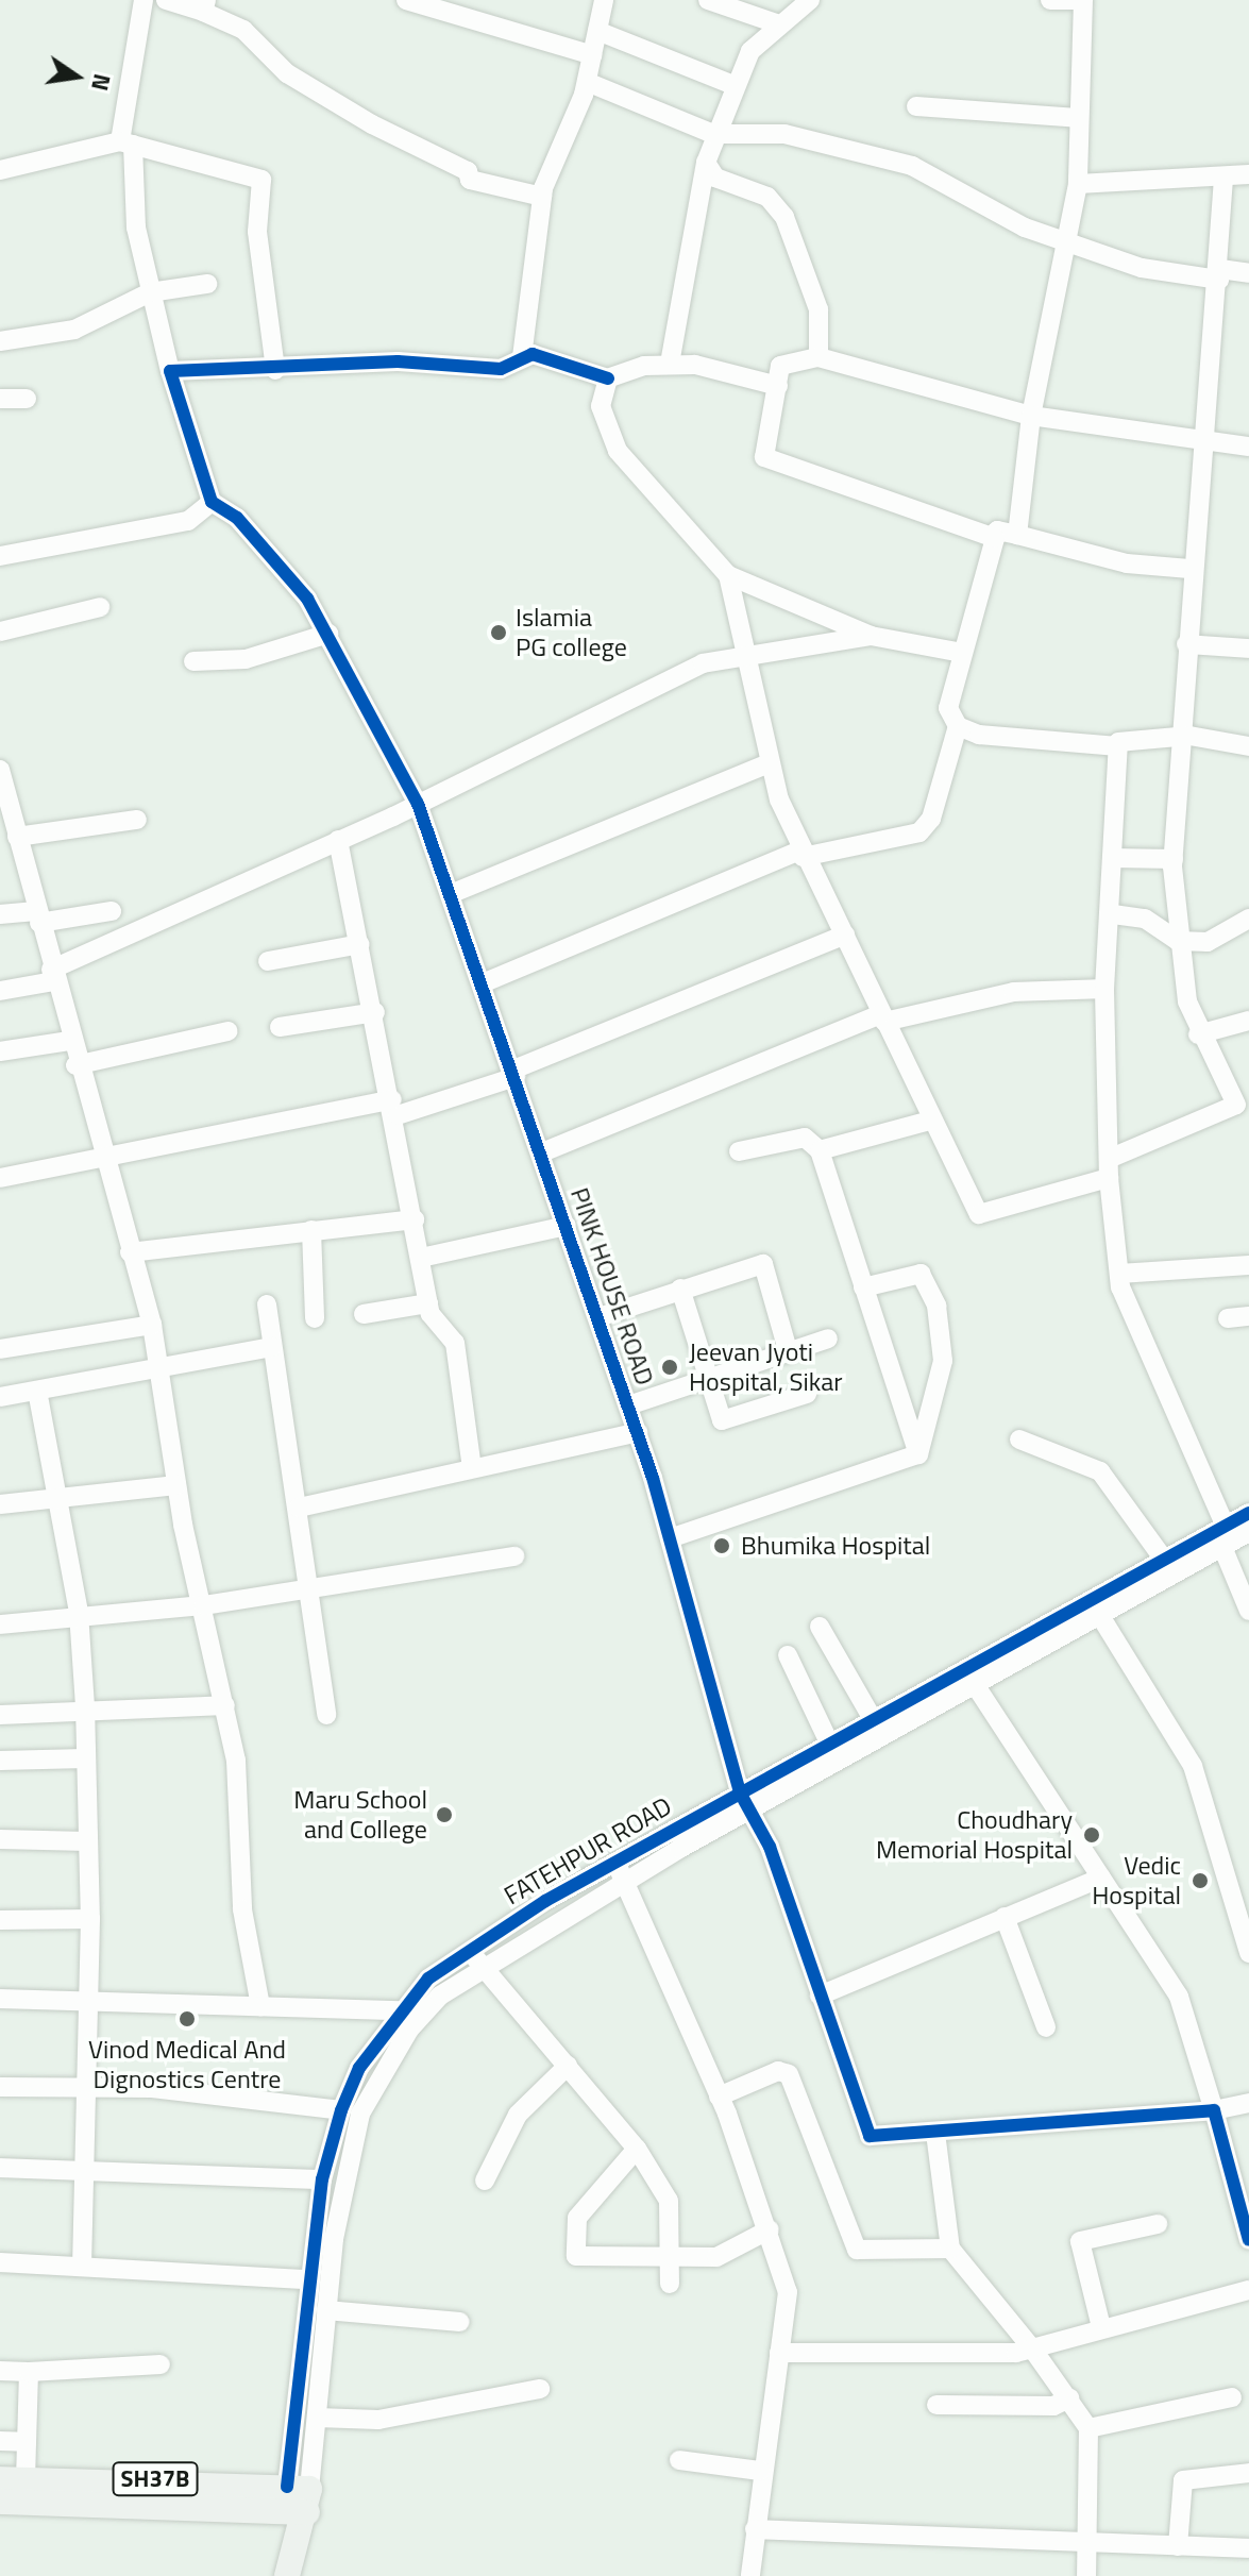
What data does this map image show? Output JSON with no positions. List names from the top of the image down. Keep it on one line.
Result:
{"streets":{"main road":["SH37B"],"street":["PINK HOUSE ROAD","FATEHPUR ROAD"]},"crossings":[["PINK HOUSE ROAD","FATEHPUR ROAD"],["FATEHPUR ROAD","SH37B"]],"places":["Islamia PG college","Jeevan Jyoti Hospital, Sikar","Bhumika Hospital","Maru School and College","Choudhary Memorial Hospital","Vedic Hospital","Vinod Medical And Dignostics Centre"],"north":"right"}
